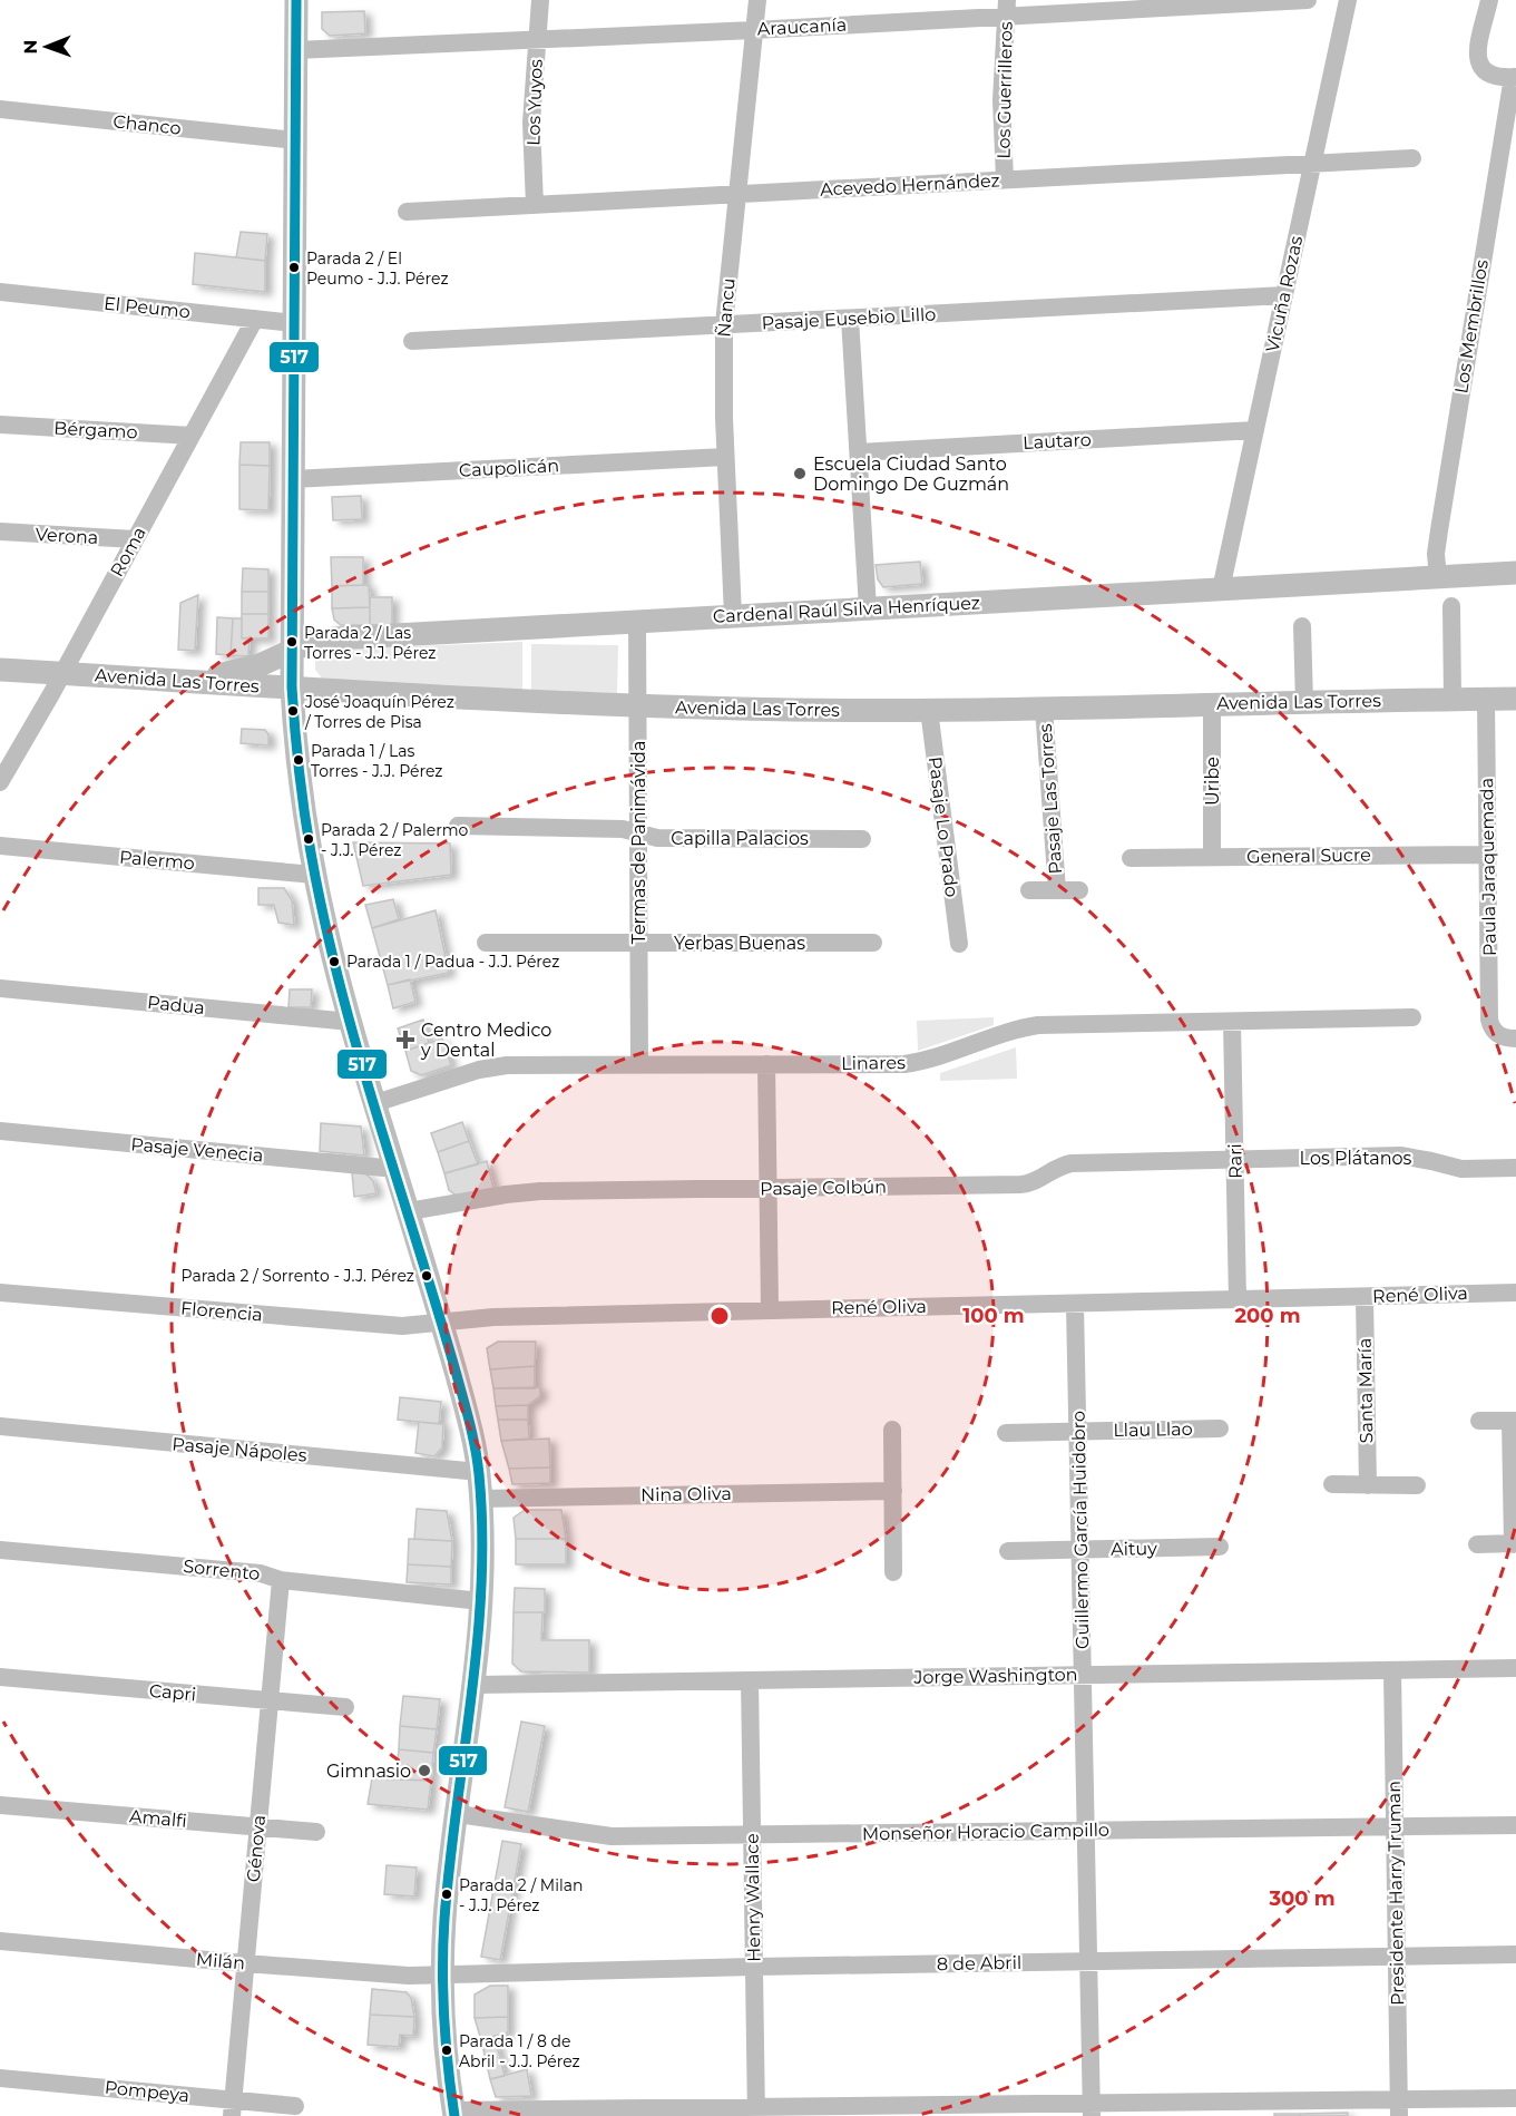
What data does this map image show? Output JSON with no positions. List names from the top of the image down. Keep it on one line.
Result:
{"streets":{"main road":["Cardenal Raúl Silva Henríquez","Avenida Las Torres"],"street":["Araucanía","Los Guerrilleros","Los Yuyos","Chanco","Acevedo Hernández","Vicuña Rozas","El Peumo","Ñancu","Pasaje Eusebio Lillo","Los Membrillos","Bérgamo","Lautaro","Caupolicán","Verona","Roma","Uribe","Pasaje Las Torres","Pasaje Lo Prado","Capilla Palacios","Termas de Panimávida","General Sucre","Palermo","Paula Jaraquemada","Yerbas Buenas","Padua","Linares","Pasaje Venecia","Los Plátanos","Rari","Pasaje Colbún","René Oliva","Florencia","Santa María","Llau Llao","Pasaje Nápoles","Nina Oliva","Guillermo García Huidobro","Aituy","Sorrento","Jorge Washington","Capri","Amalfi","Monseñor Horacio Campillo","Génova","Presidente Harry Truman","Henry Wallace","Milán","8 de Abril","Pompeya"]},"crossings":[["Araucanía","Los Guerrilleros"],["Araucanía","Los Yuyos"],["Araucanía","Ñancu"],["Los Guerrilleros","Acevedo Hernández"],["Los Yuyos","Acevedo Hernández"],["Acevedo Hernández","Vicuña Rozas"],["Acevedo Hernández","Ñancu"],["Vicuña Rozas","Pasaje Eusebio Lillo"],["Vicuña Rozas","Lautaro"],["Vicuña Rozas","Cardenal Raúl Silva Henríquez"],["El Peumo","Roma"],["Ñancu","Pasaje Eusebio Lillo"],["Ñancu","Caupolicán"],["Ñancu","Cardenal Raúl Silva Henríquez"],["Los Membrillos","Cardenal Raúl Silva Henríquez"],["Bérgamo","Roma"],["Verona","Roma"],["Roma","Avenida Las Torres"],["Cardenal Raúl Silva Henríquez","Avenida Las Torres"],["Cardenal Raúl Silva Henríquez","Termas de Panimávida"],["Avenida Las Torres","Uribe"],["Avenida Las Torres","Pasaje Las Torres"],["Avenida Las Torres","Pasaje Lo Prado"],["Avenida Las Torres","Termas de Panimávida"],["Avenida Las Torres","Paula Jaraquemada"],["Uribe","General Sucre"],["Capilla Palacios","Termas de Panimávida"],["Termas de Panimávida","Yerbas Buenas"],["Termas de Panimávida","Linares"],["General Sucre","Paula Jaraquemada"],["Linares","Rari"],["Los Plátanos","Rari"],["Los Plátanos","Pasaje Colbún"],["Rari","Pasaje Colbún"],["Rari","René Oliva"],["René Oliva","Florencia"],["René Oliva","Santa María"],["René Oliva","Guillermo García Huidobro"],["Llau Llao","Guillermo García Huidobro"],["Guillermo García Huidobro","Aituy"],["Guillermo García Huidobro","Jorge Washington"],["Guillermo García Huidobro","Monseñor Horacio Campillo"],["Guillermo García Huidobro","8 de Abril"],["Sorrento","Génova"],["Jorge Washington","Presidente Harry Truman"],["Jorge Washington","Henry Wallace"],["Capri","Génova"],["Amalfi","Génova"],["Monseñor Horacio Campillo","Presidente Harry Truman"],["Monseñor Horacio Campillo","Henry Wallace"],["Génova","Milán"],["Génova","Pompeya"],["Presidente Harry Truman","8 de Abril"],["Henry Wallace","8 de Abril"],["Milán","8 de Abril"]],"places":{"other":["Parada 2 / El Peumo - J.J. Pérez","Escuela Ciudad Santo Domingo De Guzmán","Parada 2 / Las Torres - J.J. Pérez","José Joaquín Pérez / Torres de Pisa","Parada 1 / Las Torres - J.J. Pérez","Parada 2 / Palermo - J.J. Pérez","Parada 1 / Padua - J.J. Pérez","Parada 2 / Sorrento - J.J. Pérez","Gimnasio","Parada 2 / Milan - J.J. Pérez","Parada 1 / 8 de Abril - J.J. Pérez"],"health":["Centro Medico y Dental"]},"lines":["transit line 517"],"north":"left","rings":["100 m","200 m","300 m"]}
